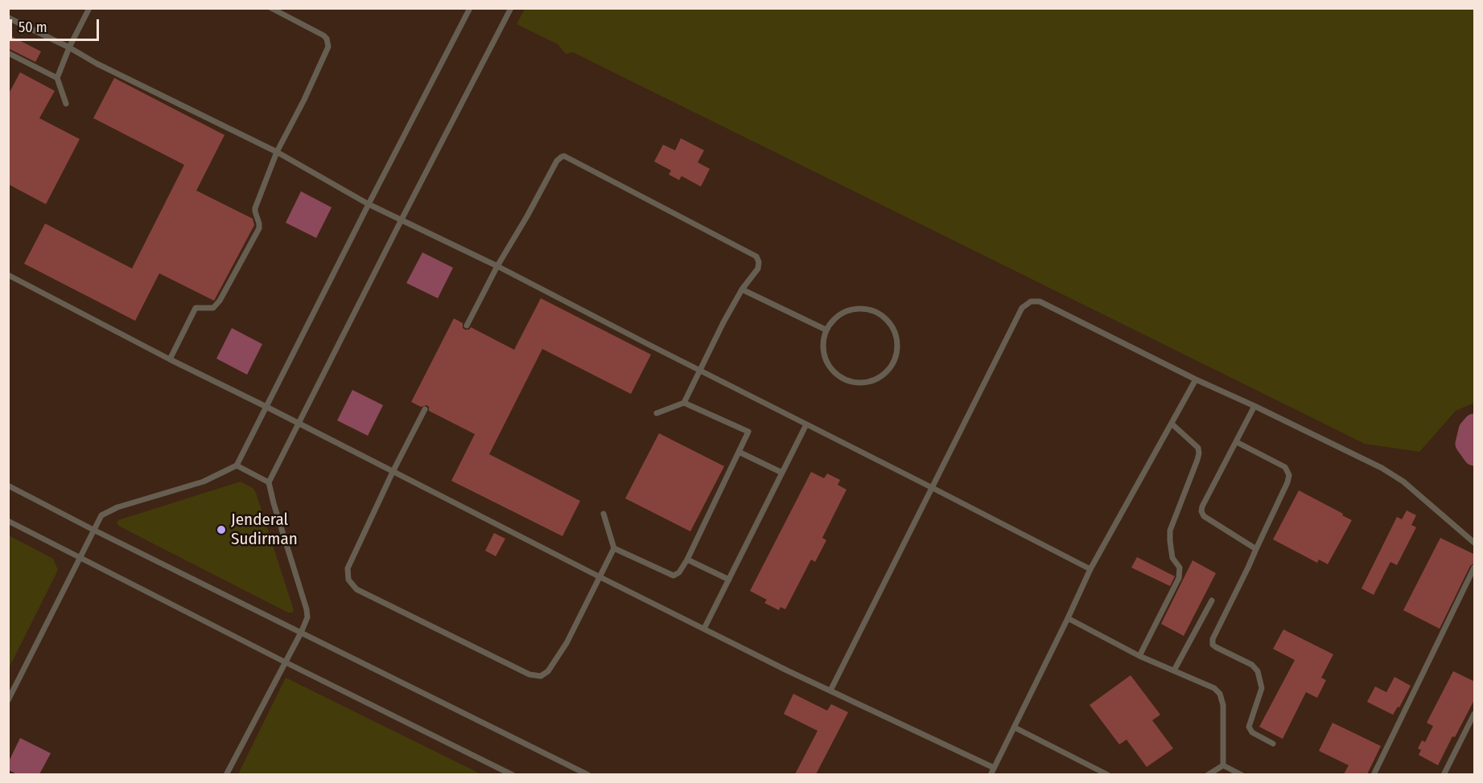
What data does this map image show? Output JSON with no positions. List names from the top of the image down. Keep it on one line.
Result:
{"places":["Jenderal Sudirman"],"scale_bar":"50 m"}
